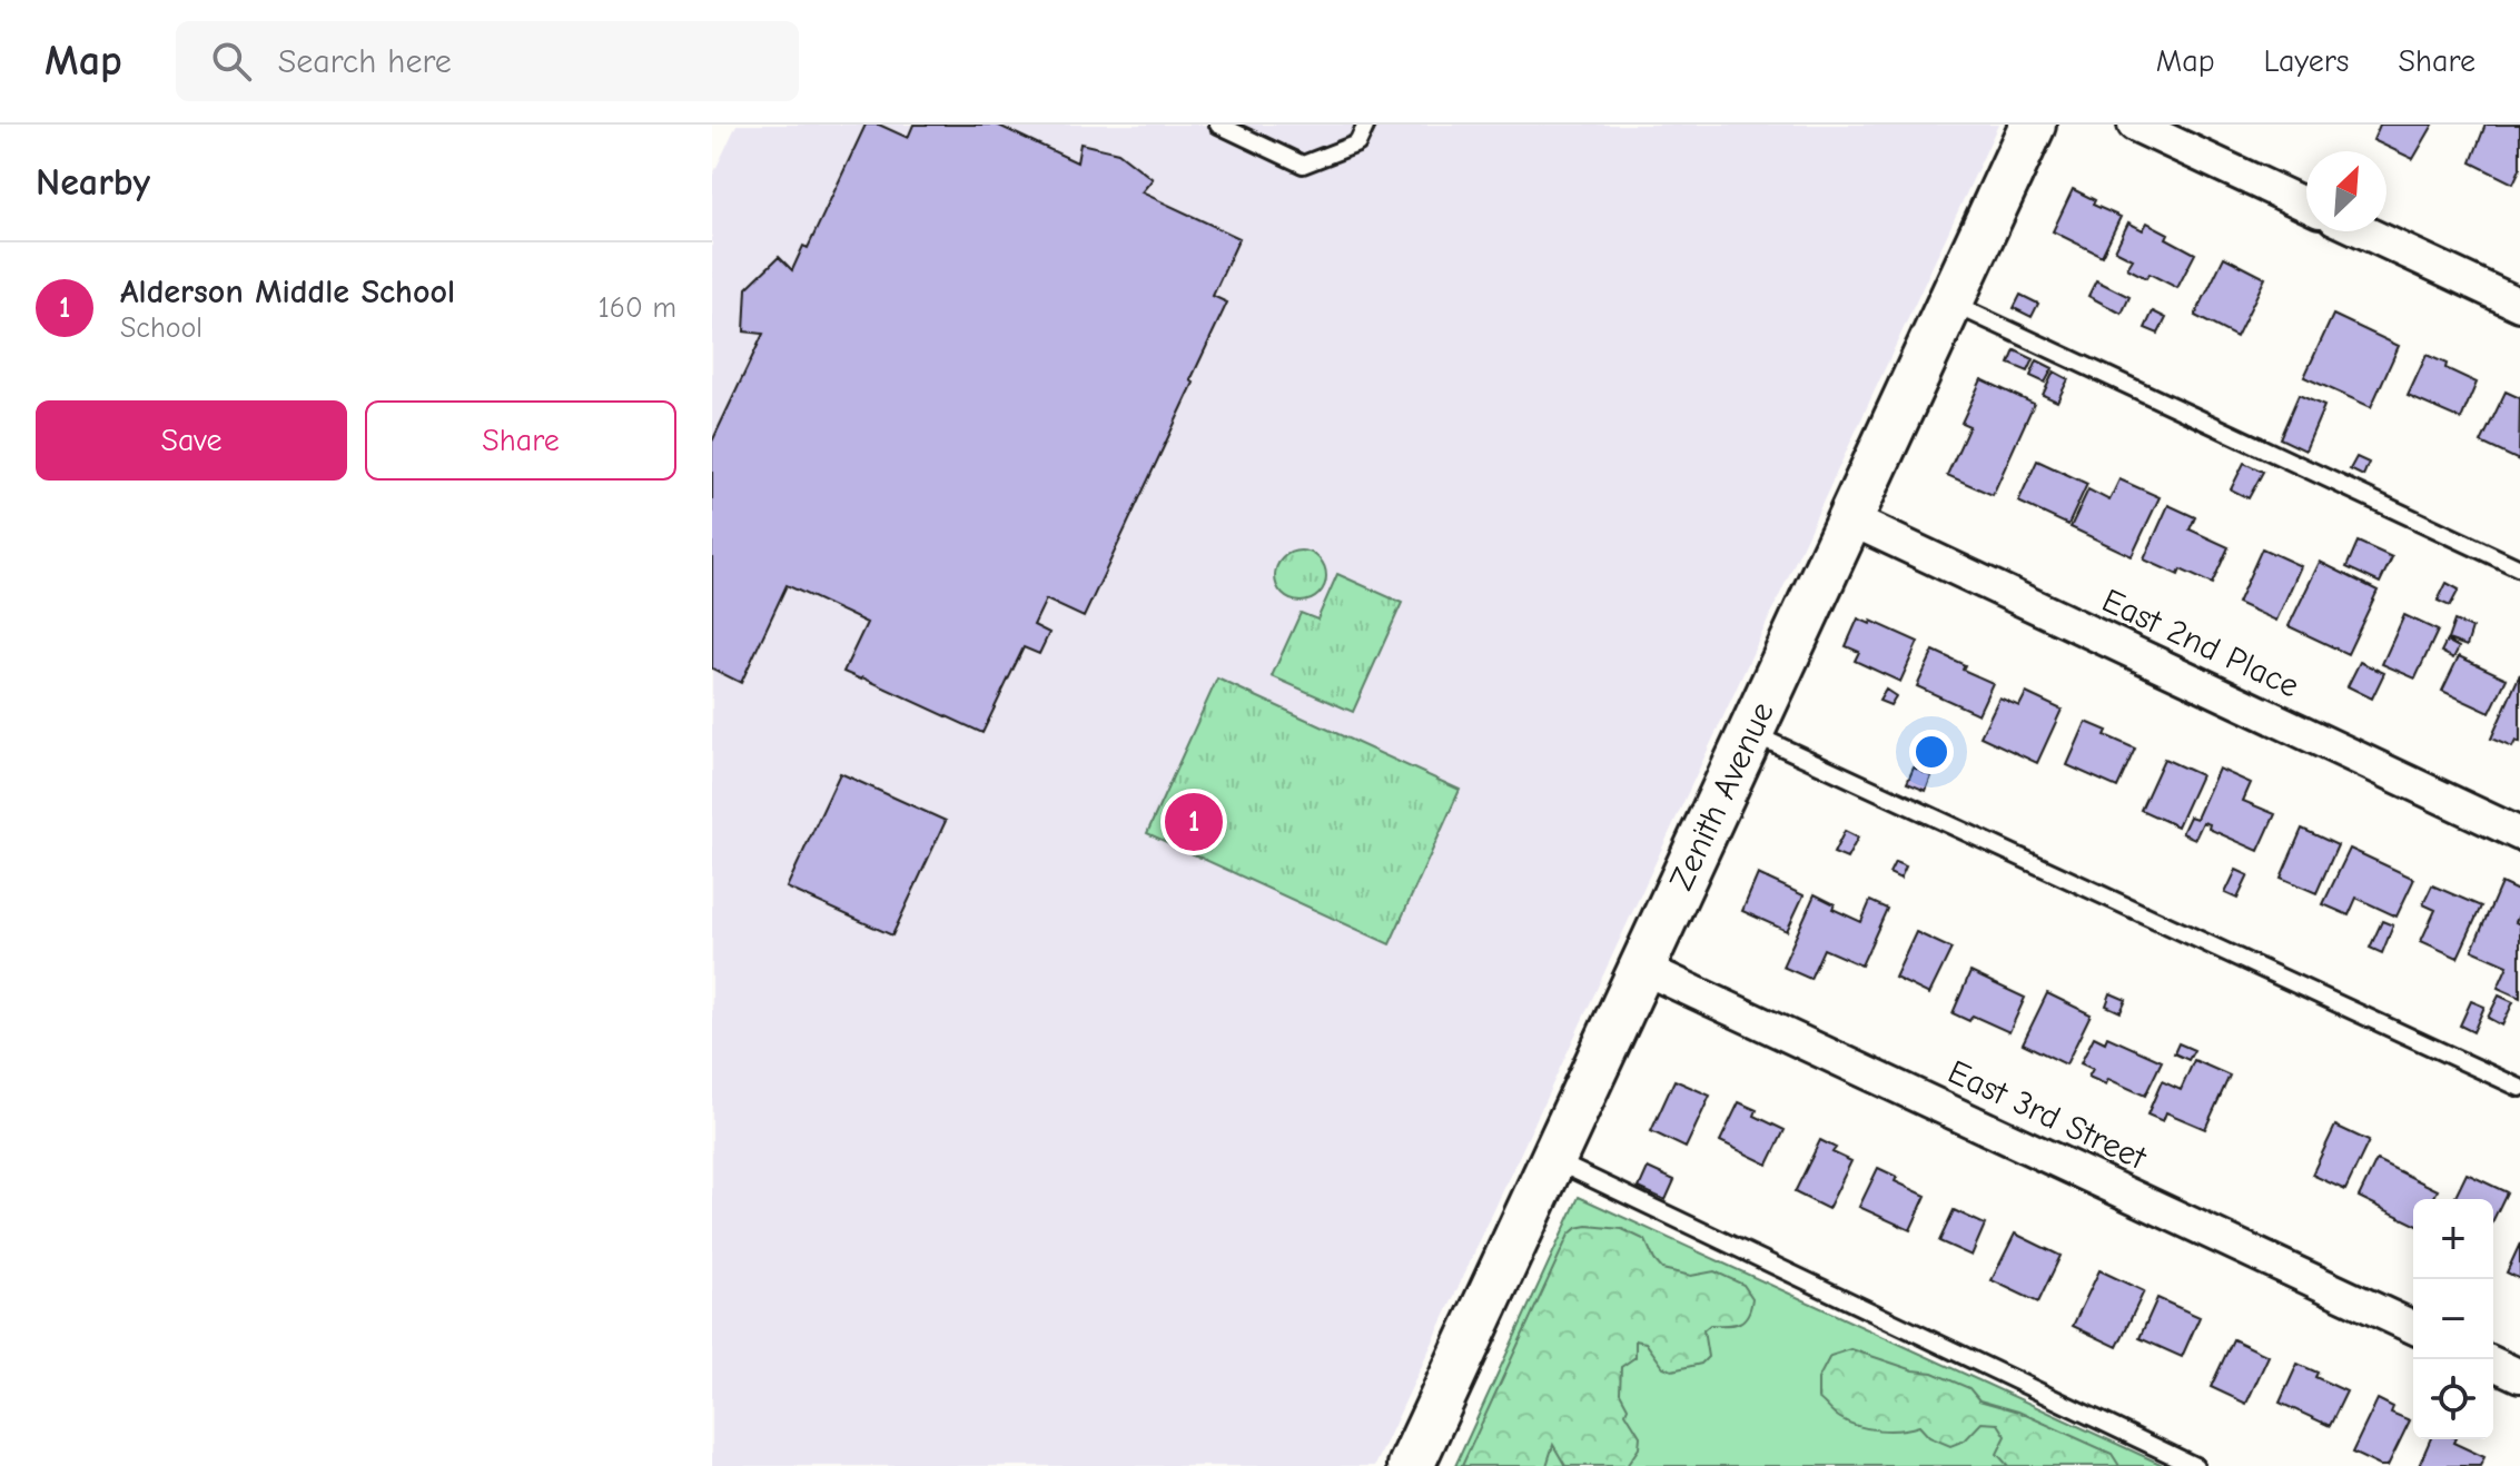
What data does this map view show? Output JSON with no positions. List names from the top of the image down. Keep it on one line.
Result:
{"streets":{"street":["East 2nd Place","Zenith Avenue","East 3rd Street"]},"crossings":[["East 2nd Place","Zenith Avenue"],["Zenith Avenue","East 3rd Street"]],"north":"top right","page":{"header":"Map","search":"Search here","nav":["Map","Layers","Share"],"heading":"Nearby","list":[{"mark":"1","name":"Alderson Middle School","note":"School","value":"160 m"}],"buttons":["Save","Share"],"pins":"1","map_buttons":["+","−"]}}
